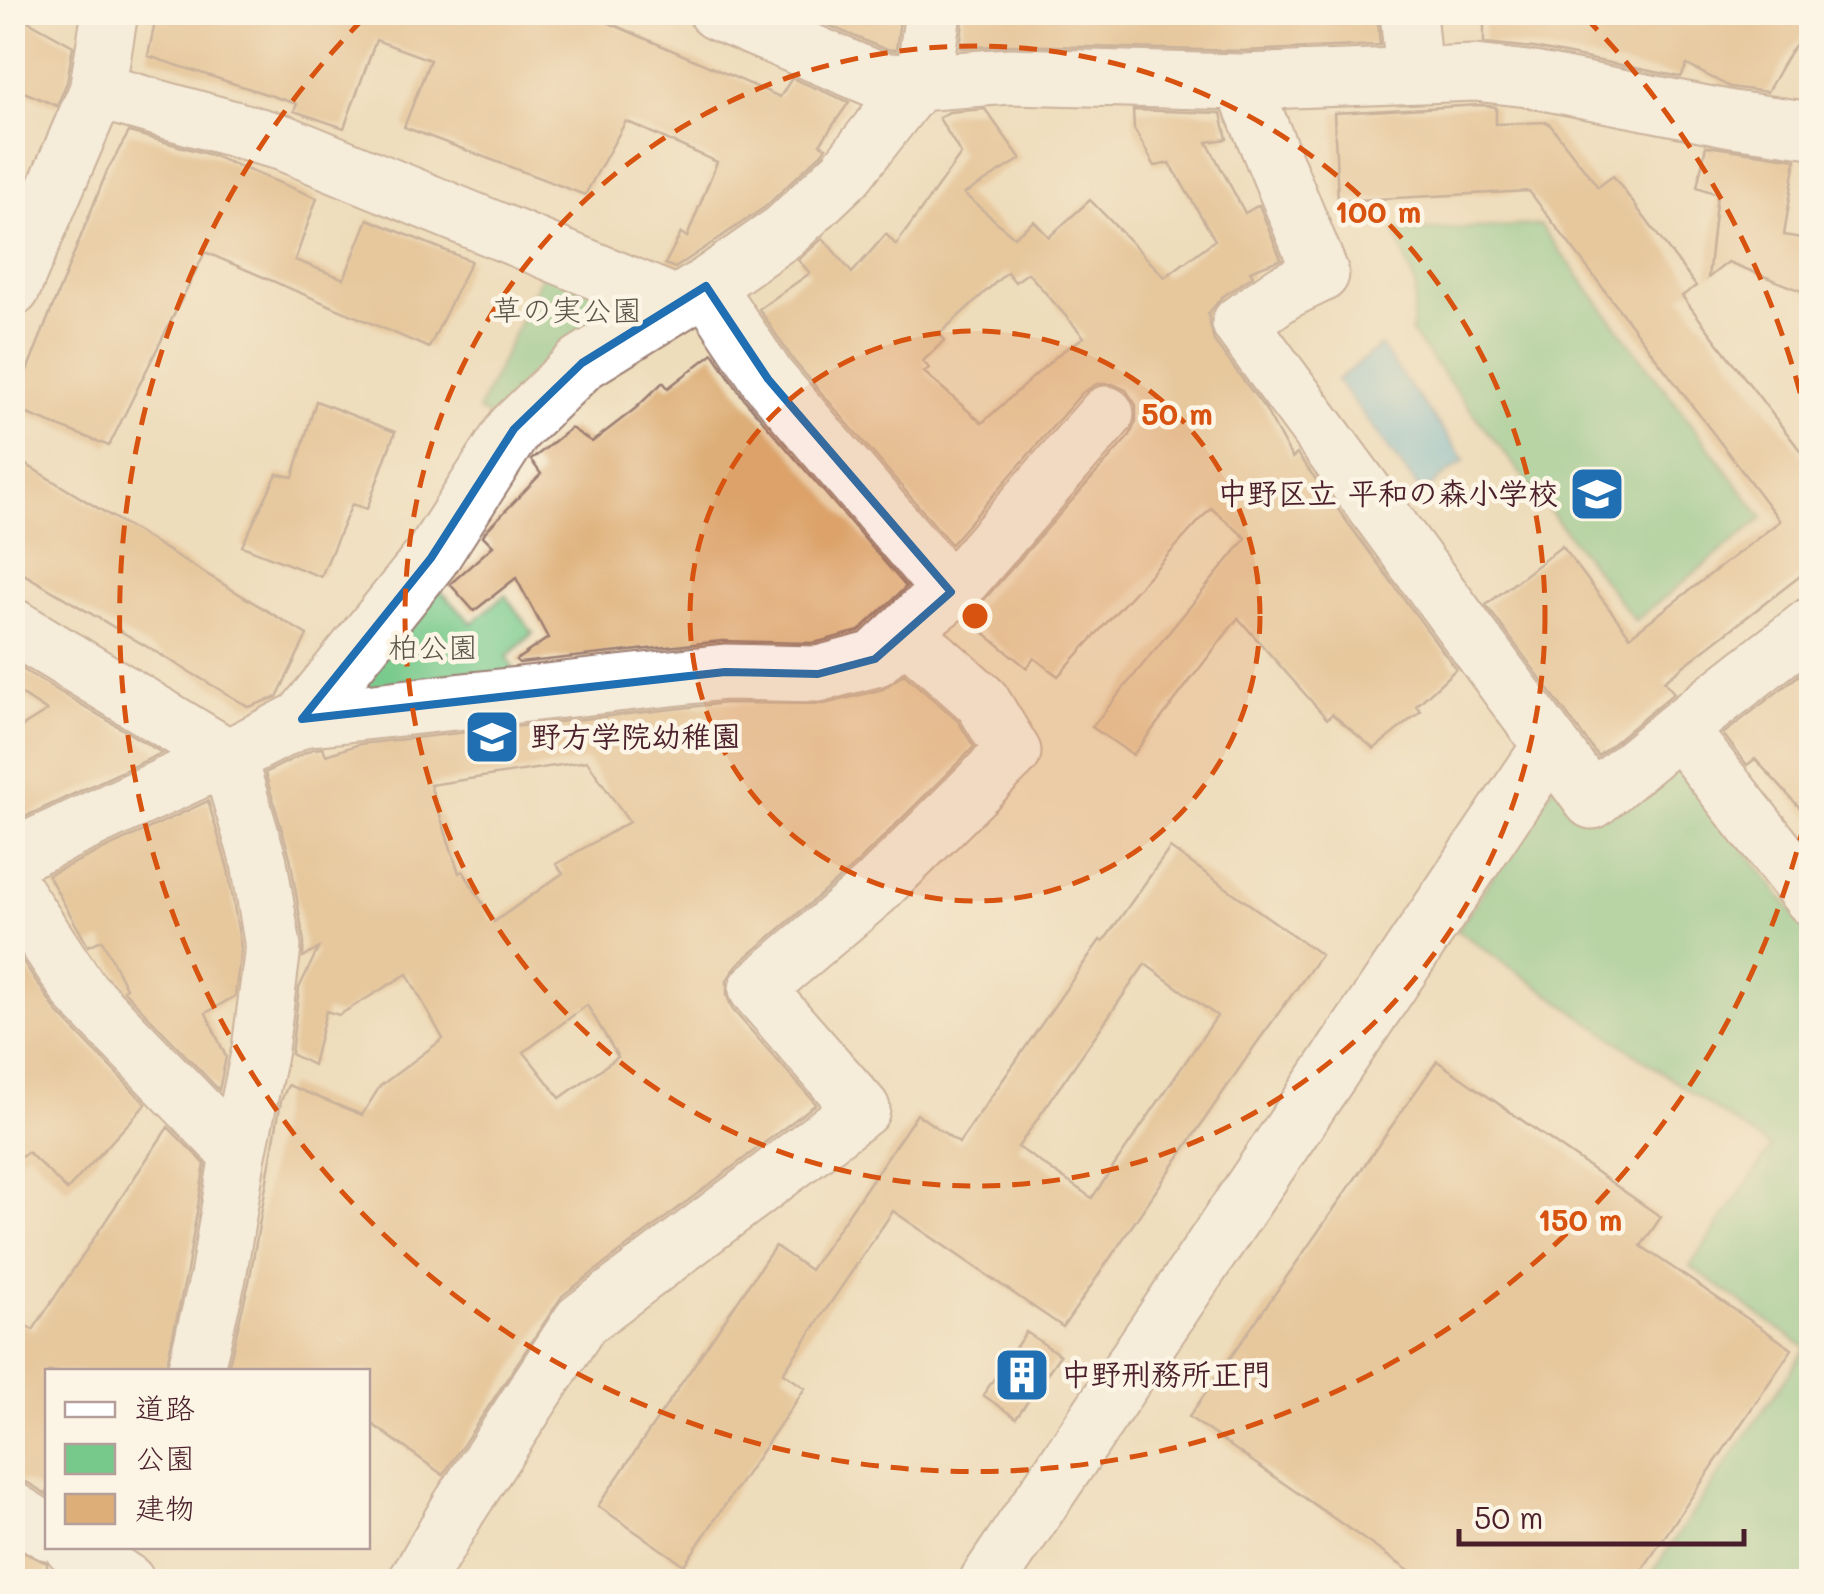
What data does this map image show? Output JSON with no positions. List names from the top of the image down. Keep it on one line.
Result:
{"parks":["草の実公園","柏公園"],"places":{"school or university":["中野区立 平和の森小学校","野方学院幼稚園"],"building":["中野刑務所正門"]},"legend":["道路","公園","建物"],"scale_bar":"50 m","rings":["100 m","50 m","150 m"]}
